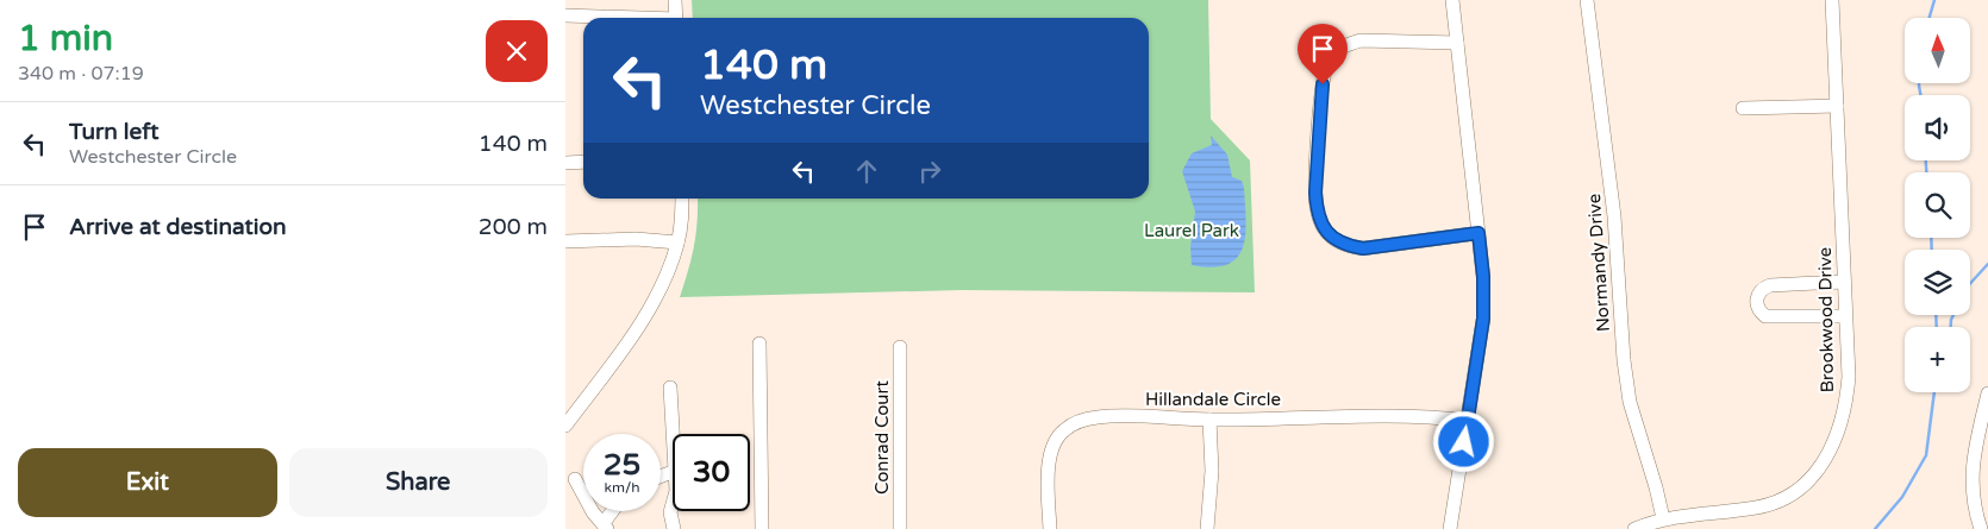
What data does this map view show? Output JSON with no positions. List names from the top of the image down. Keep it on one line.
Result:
{"streets":{"street":["Normandy Drive","Brookwood Drive","Hillandale Circle","Conrad Court"]},"crossings":[["Normandy Drive","Brookwood Drive"]],"parks":["Laurel Park"],"north":"top","page":{"heading":["1 min","340 m · 07:19"],"map_buttons":"+","turn":["140 m","Westchester Circle"],"list":[{"name":"Turn left","note":"Westchester Circle","value":"140 m"},{"name":"Arrive at destination","value":"200 m"}],"speed":"25 km/h","limit":"30","buttons":["Exit","Share"]}}
